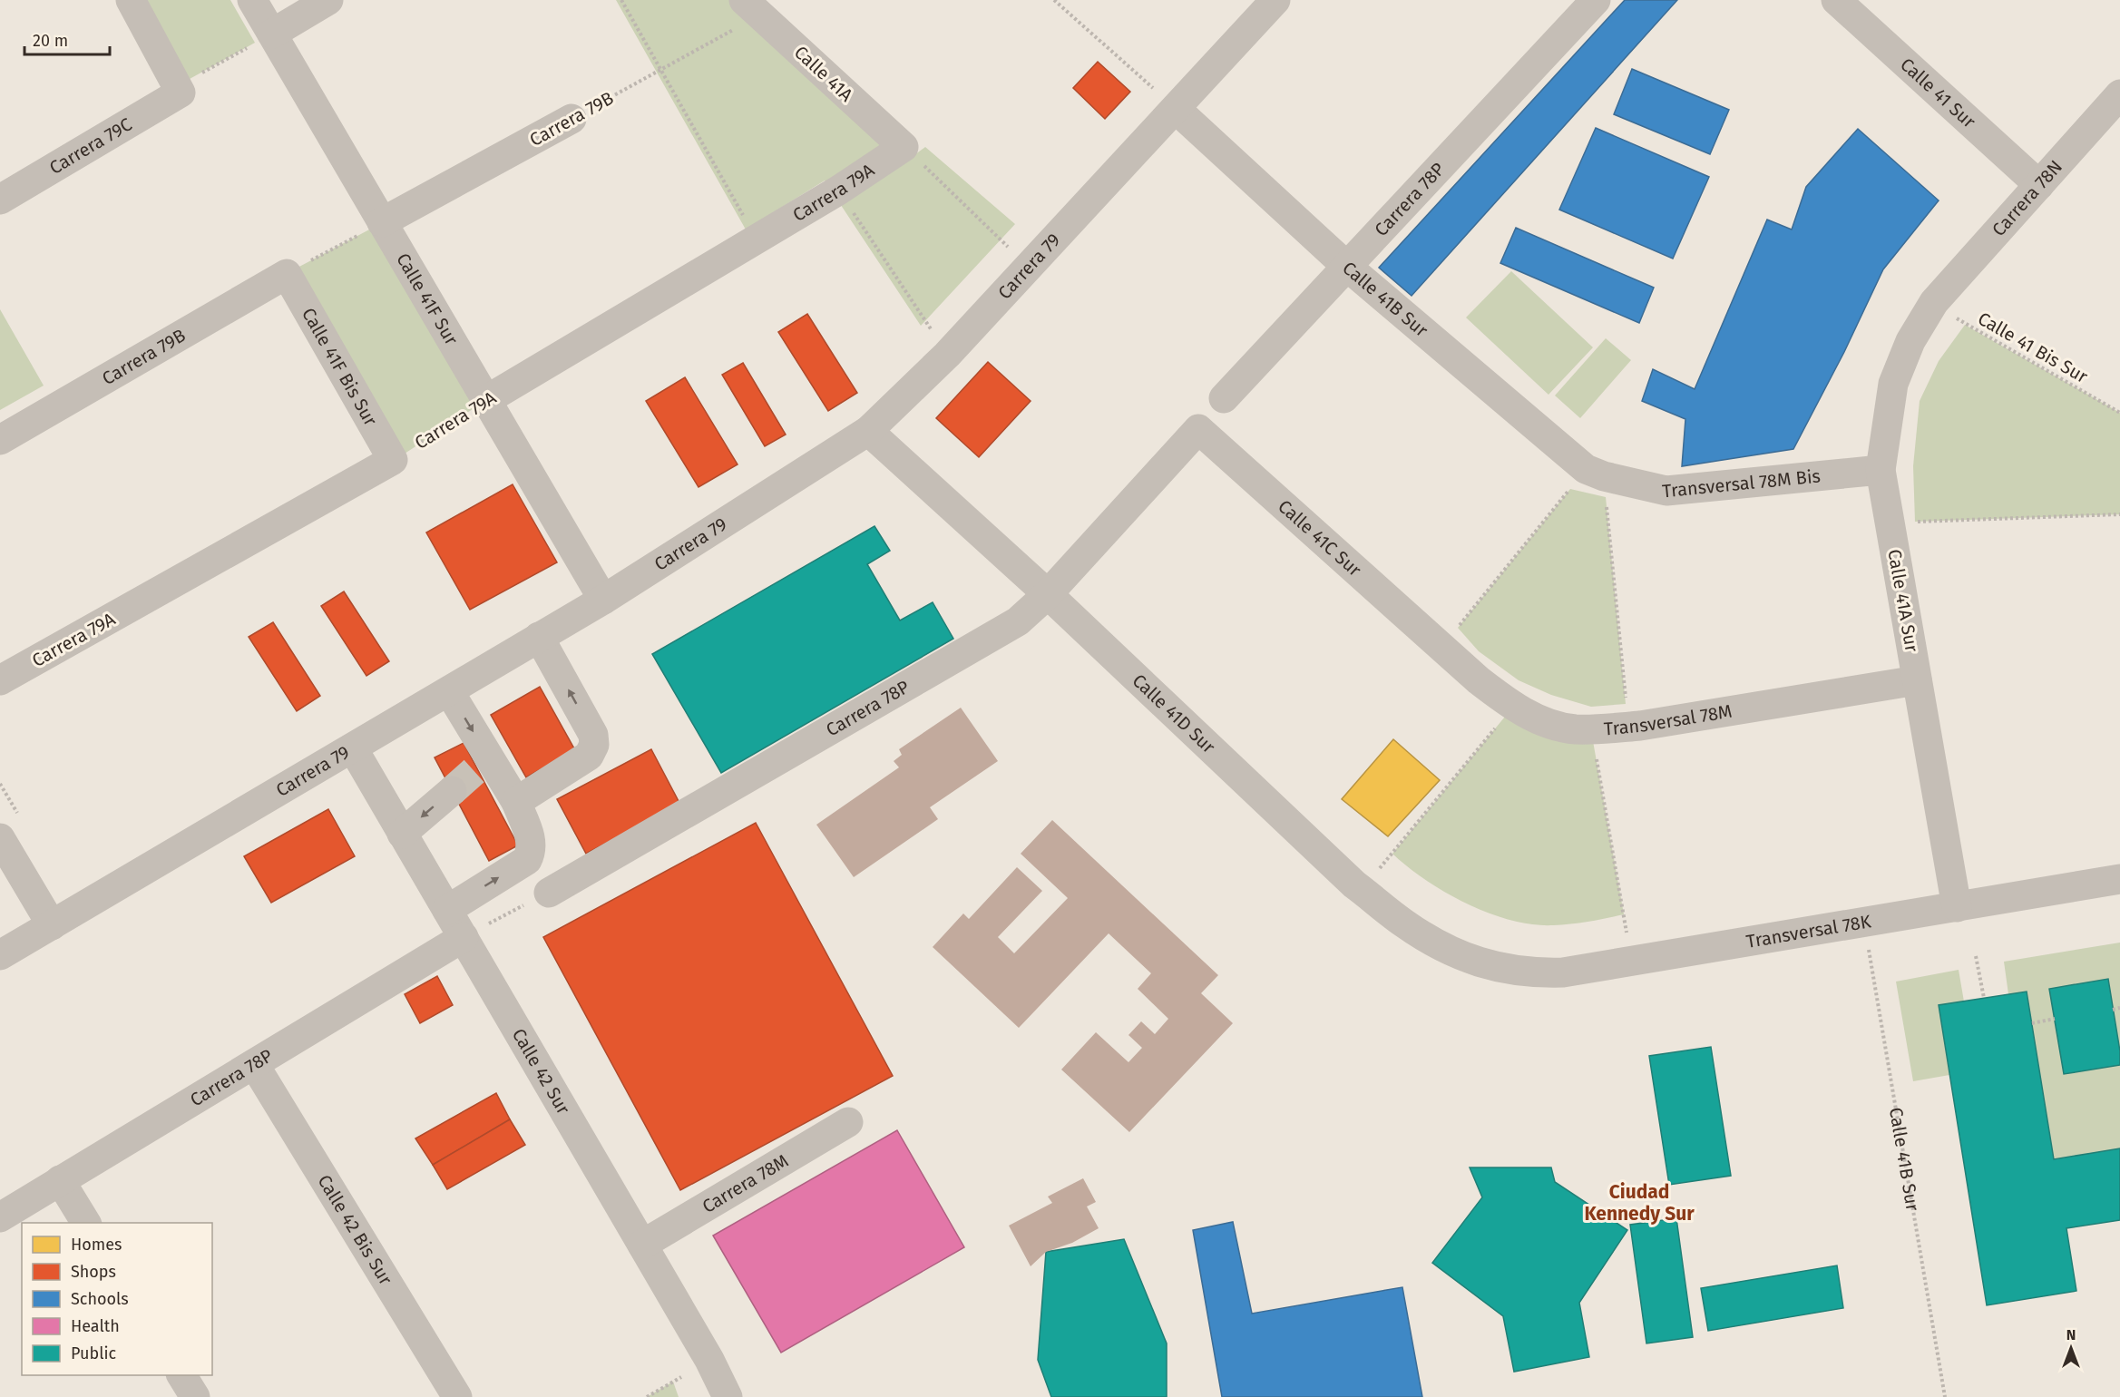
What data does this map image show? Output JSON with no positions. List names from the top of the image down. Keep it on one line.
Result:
{"streets":{"street":["Calle 41A","Calle 41 Sur","Carrera 79B","Carrera 79C","Carrera 79A","Carrera 78P","Carrera 78N","Carrera 79","Calle 41B Sur","Calle 41F Sur","Calle 41F Bis Sur","Transversal 78M Bis","Calle 41C Sur","Calle 41A Sur","Calle 41D Sur","Transversal 78M","Transversal 78K","Calle 42 Sur","Carrera 78M","Calle 42 Bis Sur"],"path":["Calle 41 Bis Sur"]},"crossings":[["Calle 41A","Carrera 79B"],["Calle 41A","Carrera 79A"],["Calle 41 Sur","Carrera 78N"],["Carrera 79B","Calle 41F Sur"],["Carrera 79B","Calle 41F Bis Sur"],["Carrera 79A","Calle 41F Sur"],["Carrera 79A","Calle 41F Bis Sur"],["Carrera 78P","Calle 41B Sur"],["Carrera 78P","Calle 41C Sur"],["Carrera 78P","Calle 41D Sur"],["Carrera 78P","Calle 42 Sur"],["Carrera 78P","Calle 42 Bis Sur"],["Carrera 78N","Calle 41 Bis Sur"],["Carrera 78N","Calle 41A Sur"],["Carrera 79","Calle 41B Sur"],["Carrera 79","Calle 41F Sur"],["Carrera 79","Calle 41D Sur"],["Carrera 79","Calle 42 Sur"],["Calle 41B Sur","Transversal 78M Bis"],["Calle 41B Sur","Transversal 78K"],["Calle 41 Bis Sur","Calle 41A Sur"],["Transversal 78M Bis","Calle 41A Sur"],["Calle 41C Sur","Transversal 78M"],["Calle 41A Sur","Transversal 78M"],["Calle 41A Sur","Transversal 78K"],["Calle 41D Sur","Transversal 78K"],["Calle 42 Sur","Carrera 78M"]],"districts":["Ciudad Kennedy Sur"],"legend":["Homes","Shops","Schools","Health","Public"],"scale_bar":"20 m","north":"top"}
